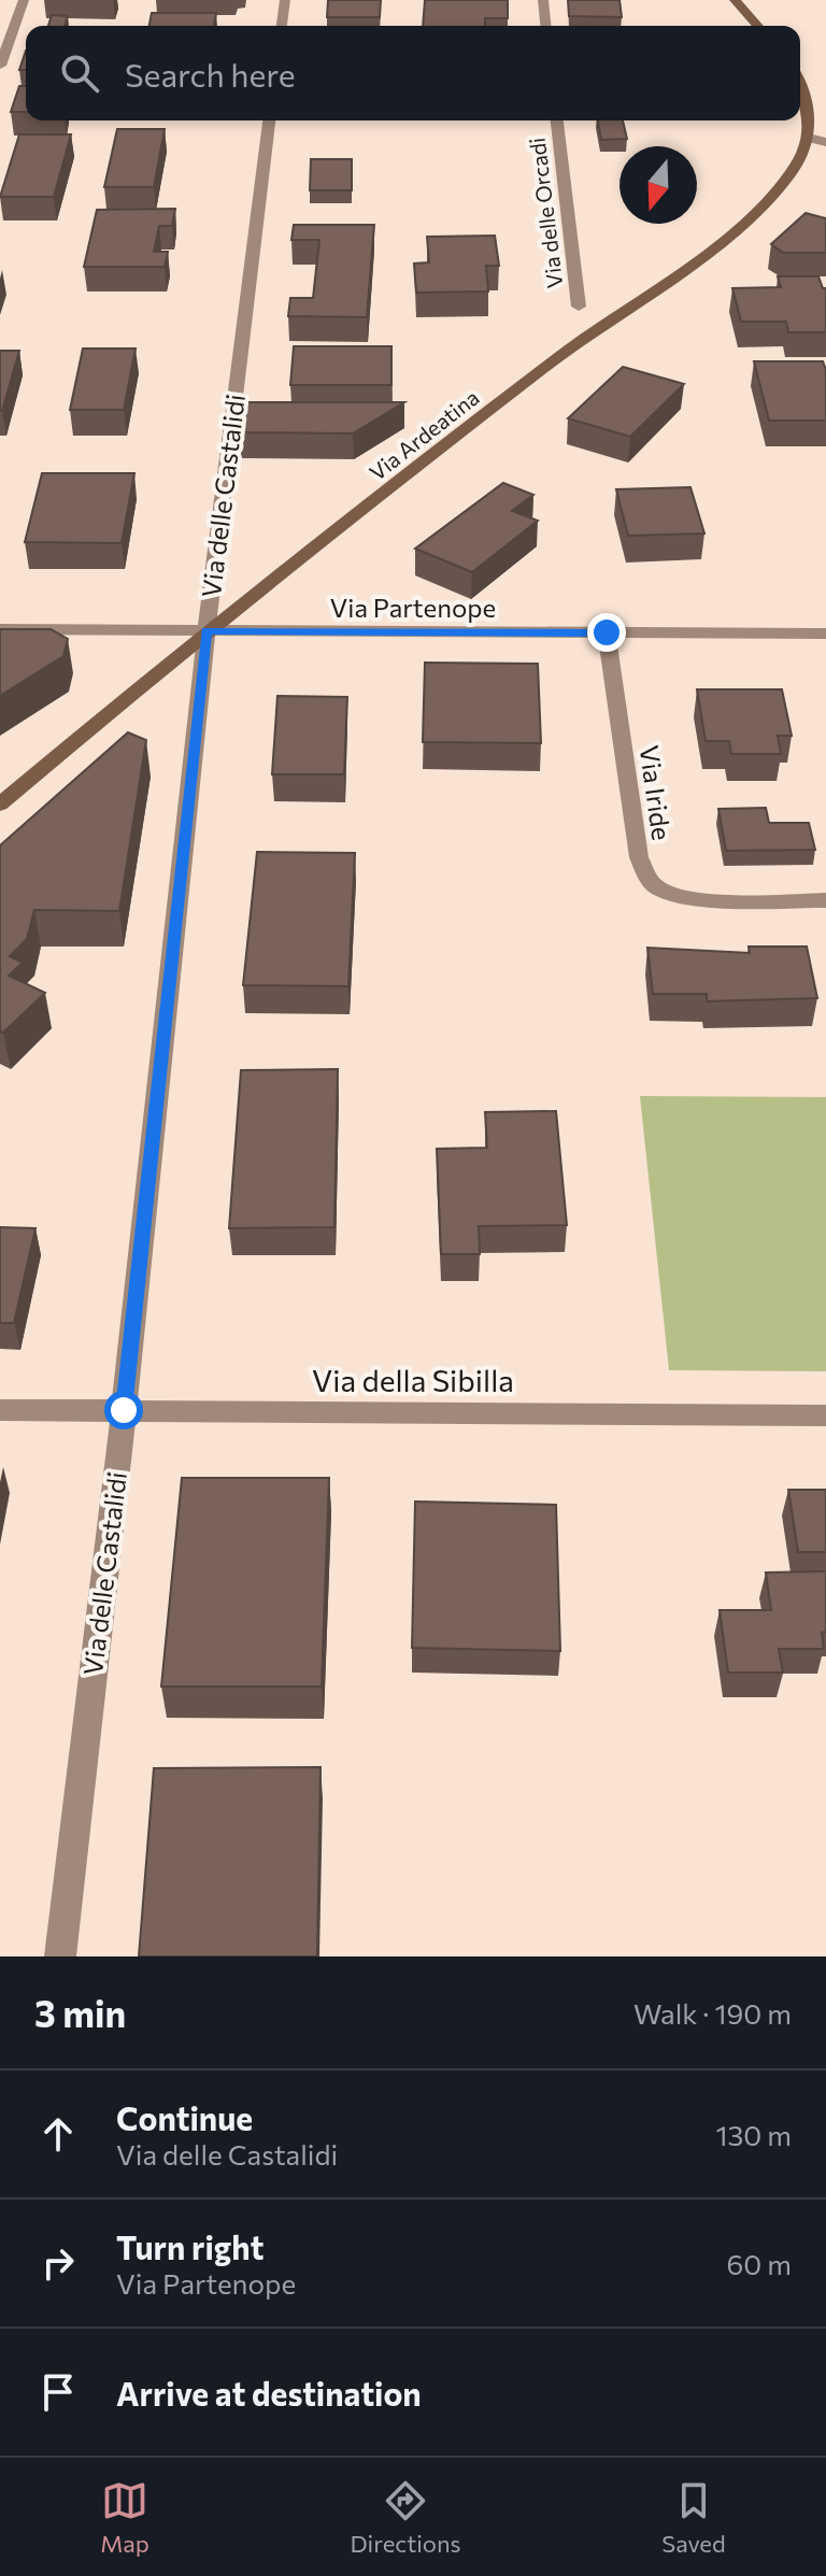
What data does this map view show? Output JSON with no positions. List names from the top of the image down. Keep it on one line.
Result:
{"streets":{"main road":["Via Ardeatina"],"street":["Via delle Orcadi","Via delle Castalidi","Via Partenope","Via Iride","Via della Sibilla"]},"crossings":[["Via Ardeatina","Via delle Castalidi"],["Via Ardeatina","Via Partenope"],["Via delle Castalidi","Via Partenope"],["Via delle Castalidi","Via della Sibilla"],["Via Partenope","Via Iride"]],"north":"bottom","page":{"search":"Search here","heading":["3 min","Walk · 190 m"],"list":[["Continue","Via delle Castalidi","130 m"],["Turn right","Via Partenope","60 m"],"Arrive at destination"],"nav":["Map","Directions","Saved"]}}
